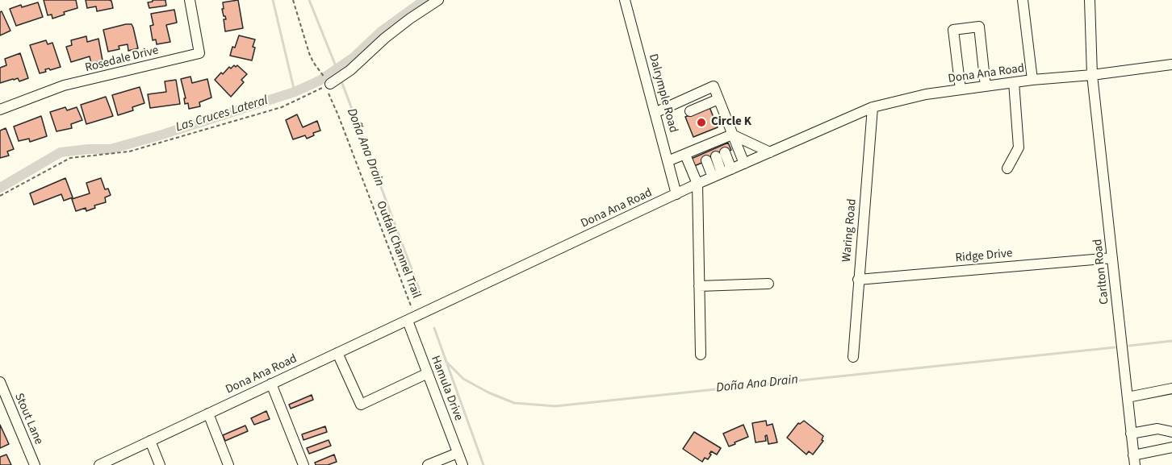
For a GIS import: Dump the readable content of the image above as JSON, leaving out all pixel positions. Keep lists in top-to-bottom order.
{
  "streets": {
    "street": [
      "Rosedale Drive",
      "Dona Ana Road",
      "Dalrymple Road",
      "Waring Road",
      "Ridge Drive",
      "Carlton Road",
      "Hamula Drive",
      "Stout Lane"
    ],
    "path": ["Outfall Channel Trail"]
  },
  "crossings": [
    ["Dona Ana Road", "Dalrymple Road"],
    ["Dona Ana Road", "Waring Road"],
    ["Dona Ana Road", "Outfall Channel Trail"],
    ["Dona Ana Road", "Carlton Road"],
    ["Dona Ana Road", "Hamula Drive"],
    ["Waring Road", "Ridge Drive"],
    ["Outfall Channel Trail", "Hamula Drive"],
    ["Ridge Drive", "Carlton Road"]
  ],
  "water": ["Las Cruces Lateral", "Doña Ana Drain"],
  "places": ["Circle K"]
}
